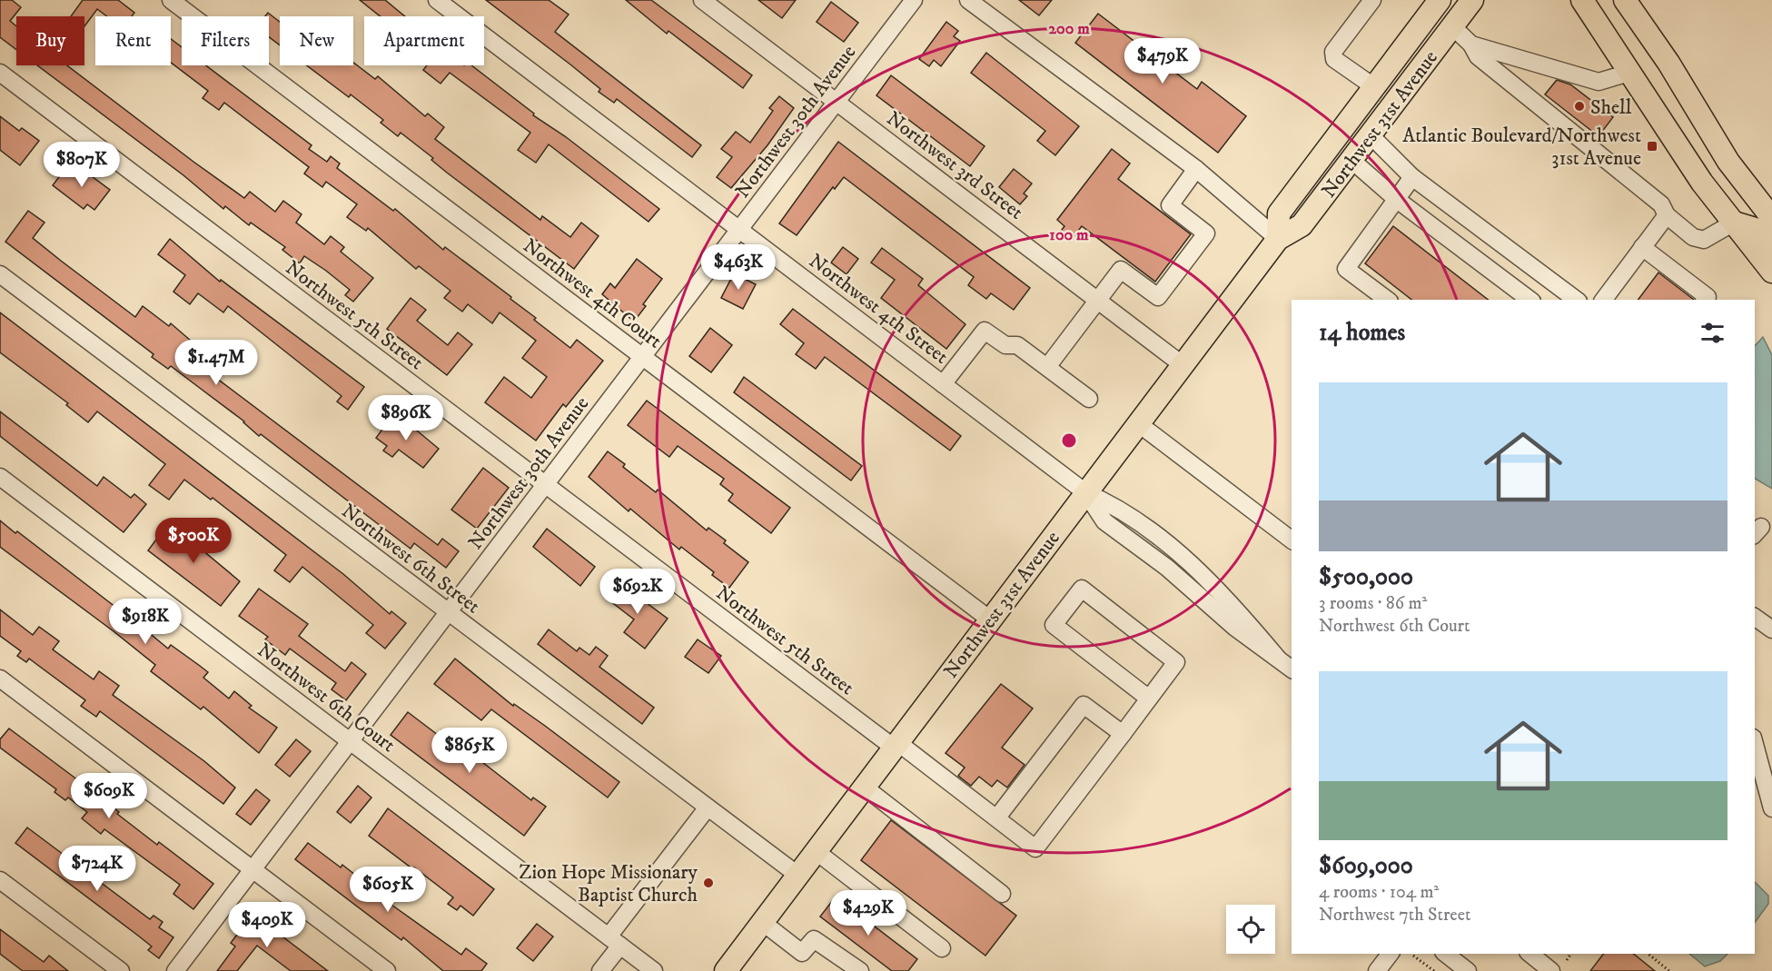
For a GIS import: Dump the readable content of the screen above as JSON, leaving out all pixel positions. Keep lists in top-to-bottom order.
{
  "streets": {
    "main road": ["Northwest 31st Avenue"],
    "street": [
      "Northwest 30th Avenue",
      "Northwest 3rd Street",
      "Northwest 4th Court",
      "Northwest 4th Street",
      "Northwest 5th Street",
      "Northwest 6th Street",
      "Northwest 6th Court"
    ]
  },
  "crossings": [
    ["Northwest 30th Avenue", "Northwest 3rd Street"],
    ["Northwest 30th Avenue", "Northwest 4th Court"],
    ["Northwest 30th Avenue", "Northwest 4th Street"],
    ["Northwest 30th Avenue", "Northwest 5th Street"],
    ["Northwest 30th Avenue", "Northwest 6th Street"],
    ["Northwest 30th Avenue", "Northwest 6th Court"],
    ["Northwest 31st Avenue", "Northwest 3rd Street"],
    ["Northwest 31st Avenue", "Northwest 4th Court"],
    ["Northwest 31st Avenue", "Northwest 4th Street"],
    ["Northwest 31st Avenue", "Northwest 5th Street"],
    ["Northwest 31st Avenue", "Northwest 6th Street"]
  ],
  "places": {
    "other": ["Shell", "Zion Hope Missionary Baptist Church"],
    "transit": ["Atlantic Boulevard/Northwest 31st Avenue"]
  },
  "page": {
    "chip": [
      "Buy",
      "Rent",
      "Filters",
      "New",
      "Apartment"
    ],
    "price": [
      "$479K",
      "$807K",
      "$463K",
      "$1.47M",
      "$896K",
      "$500K",
      "$692K",
      "$918K",
      "$865K",
      "$609K",
      "$724K",
      "$605K",
      "$429K",
      "$409K"
    ],
    "heading": "14 homes",
    "list": [
      {
        "name": "$500,000",
        "note": "3 rooms · 86 m² · Northwest 6th Court"
      },
      {
        "name": "$609,000",
        "note": "4 rooms · 104 m² · Northwest 7th Street"
      }
    ]
  },
  "rings": ["200 m", "100 m"]
}
